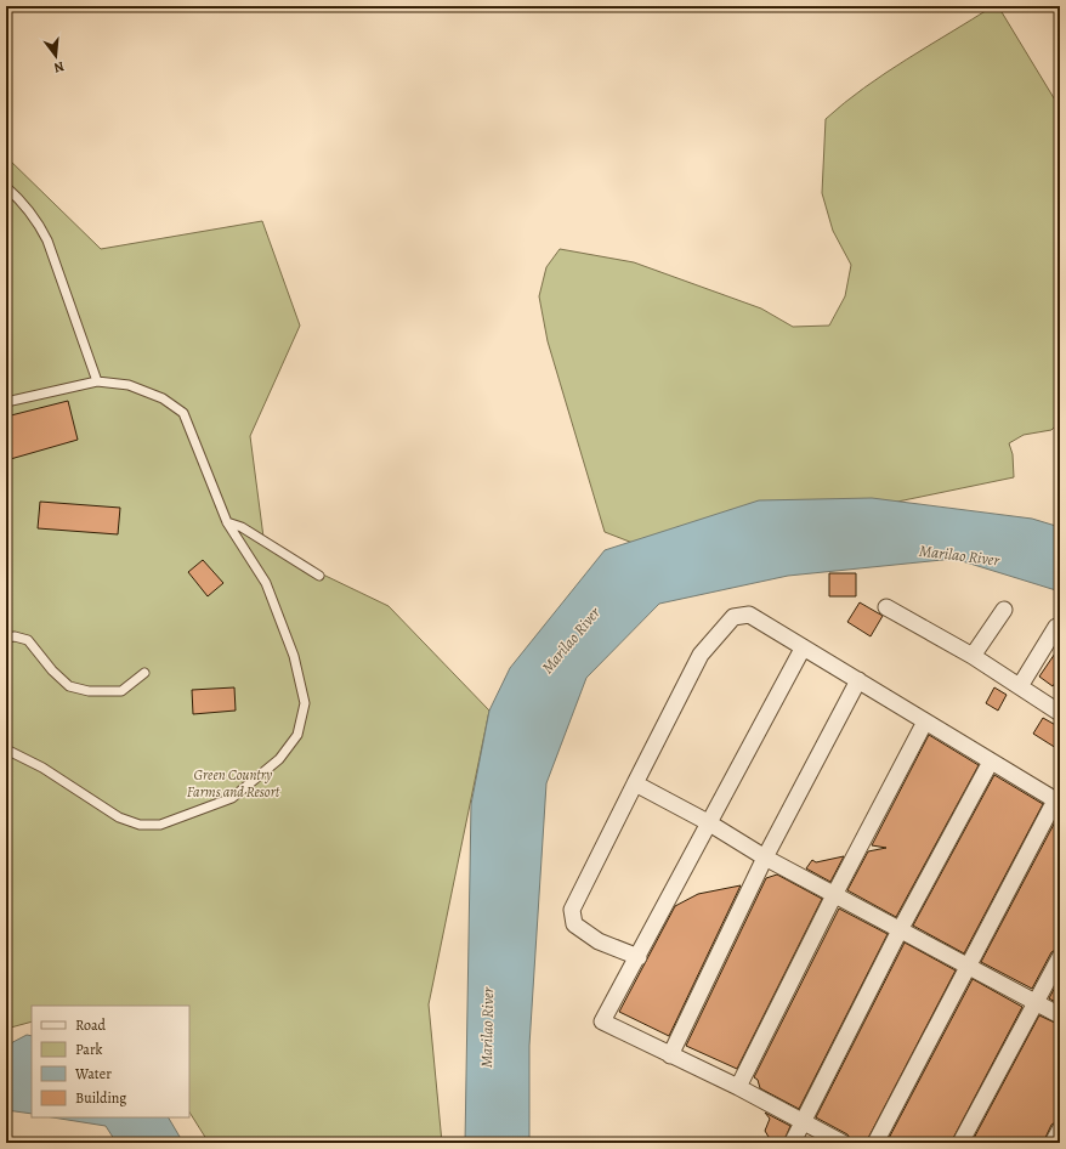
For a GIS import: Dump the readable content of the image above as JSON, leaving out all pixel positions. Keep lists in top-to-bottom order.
{
  "water": ["Marilao River"],
  "parks": ["Green Country Farms and Resort"],
  "legend": [
    "Road",
    "Park",
    "Water",
    "Building"
  ],
  "north": "bottom"
}
